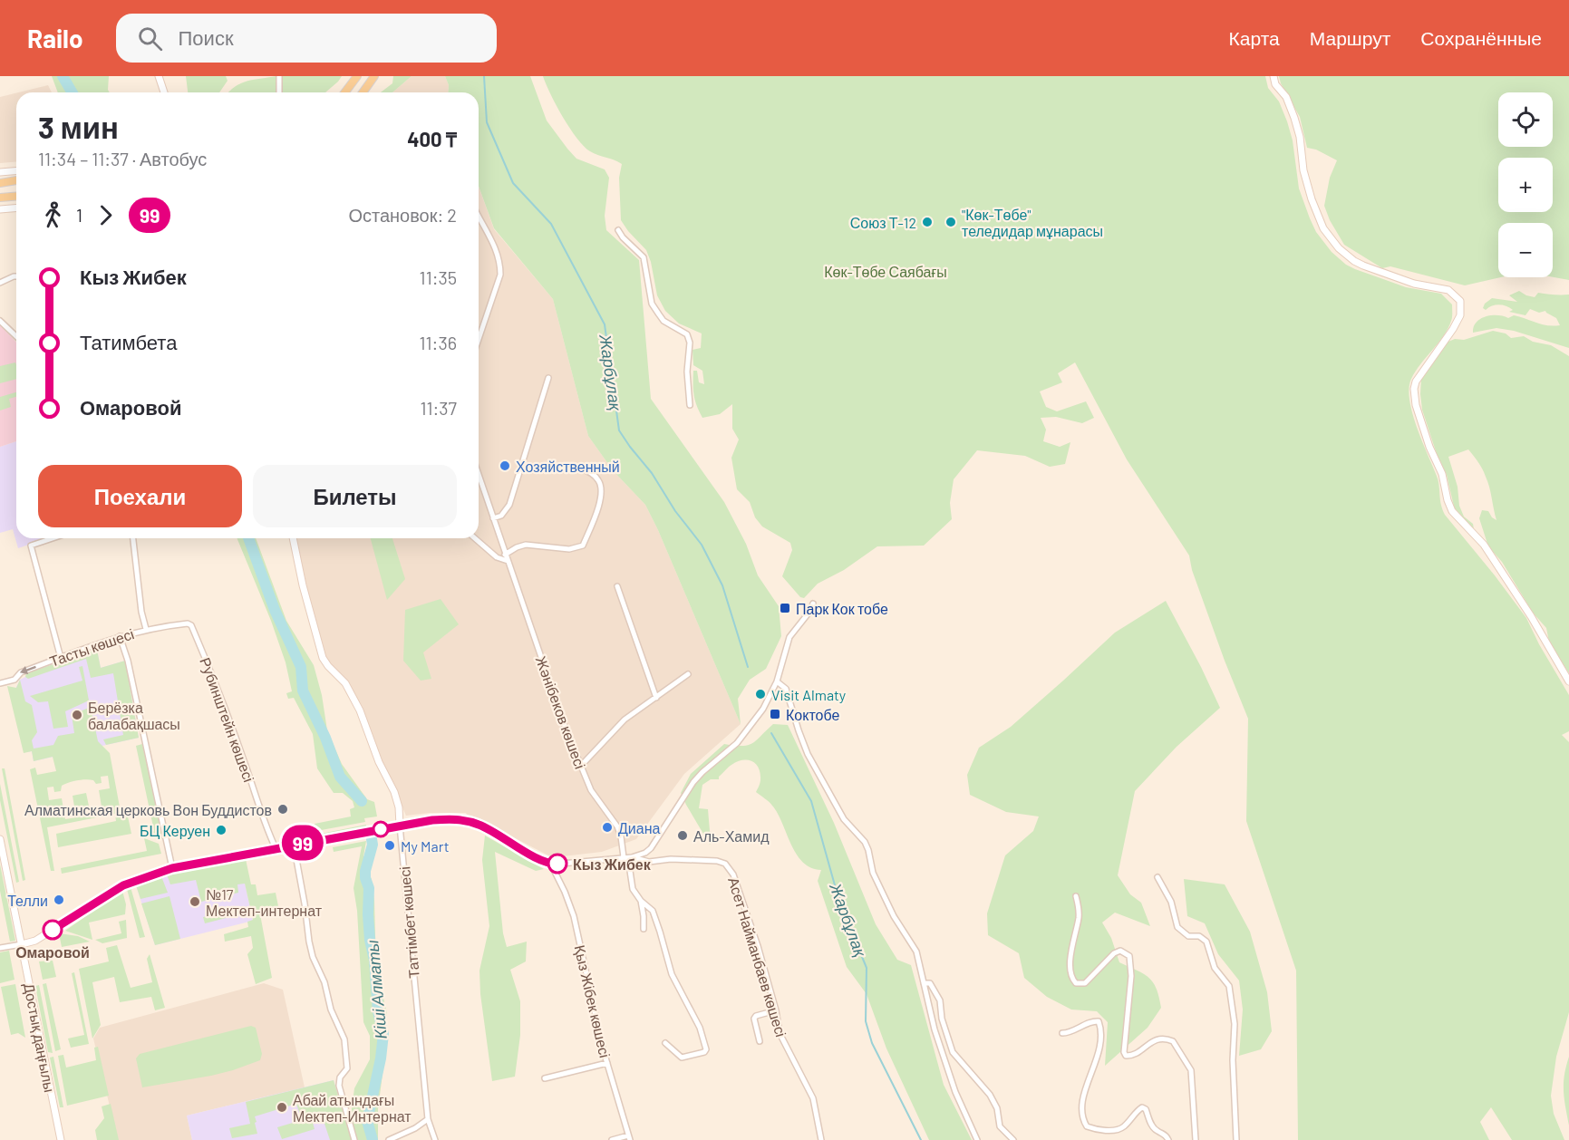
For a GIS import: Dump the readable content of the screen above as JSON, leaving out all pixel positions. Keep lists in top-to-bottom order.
{
  "streets": {
    "street": [
      "Тасты көшесі",
      "Жәнібеков көшесі",
      "Рубинштейн көшесі",
      "Таттімбет көшесі",
      "Асет Найманбаев көшесі",
      "Қыз Жібек көшесі",
      "Достық даңғылы"
    ]
  },
  "crossings": [
    ["Тасты көшесі", "Рубинштейн көшесі"],
    ["Жәнібеков көшесі", "Асет Найманбаев көшесі"],
    ["Асет Найманбаев көшесі", "Қыз Жібек көшесі"]
  ],
  "water": ["Жарбұлақ", "Кіші Алматы"],
  "parks": ["Көк-Төбе Саябағы"],
  "places": {
    "other": [
      "Союз Т-12",
      "\"Көк-Төбе\" теледидар мұнарасы",
      "Хозяйственный",
      "Visit Almaty",
      "Берёзка балабақшасы",
      "Алматинская церковь Вон Буддистов",
      "Диана",
      "БЦ Керуен",
      "Аль-Хамид",
      "My Mart",
      "Кыз Жибек",
      "Телли",
      "№17 Мектеп-интернат",
      "Омаровой",
      "Абай атындағы Мектеп-Интернат"
    ],
    "transit": ["Парк Кок тобе", "Коктобе"]
  },
  "lines": ["bus line 99"],
  "page": {
    "header": "Railo",
    "search": "Поиск",
    "nav": ["Карта", "Маршрут", "Сохранённые"],
    "on_map": "99",
    "map_buttons": ["+", "−"],
    "heading": ["3 мин", "11:34 – 11:37 · Автобус", "400 ₸"],
    "legs": ["1", "99", "Остановок: 2"],
    "list": [
      {
        "name": "Кыз Жибек",
        "value": "11:35"
      },
      {
        "name": "Татимбета",
        "value": "11:36"
      },
      {
        "name": "Омаровой",
        "value": "11:37"
      }
    ],
    "buttons": ["Поехали", "Билеты"]
  }
}
